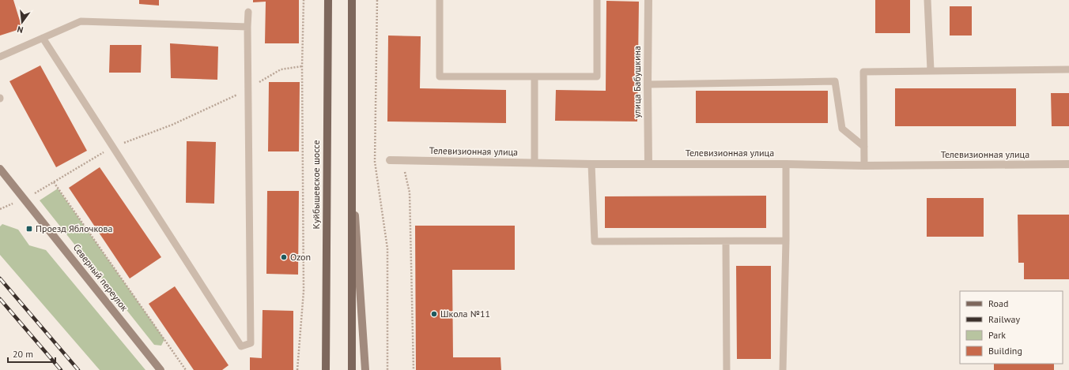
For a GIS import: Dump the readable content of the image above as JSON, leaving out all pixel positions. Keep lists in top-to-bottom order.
{
  "streets": {
    "main road": ["Куйбышевское шоссе", "Северный переулок"],
    "street": ["улица Бабушкина", "Телевизионная улица"]
  },
  "crossings": [
    ["улица Бабушкина", "Телевизионная улица"]
  ],
  "places": {
    "transit": ["Проезд Яблочкова"],
    "other": ["Ozon", "Школа №11"]
  },
  "legend": [
    "Road",
    "Railway",
    "Park",
    "Building"
  ],
  "scale_bar": "20 m",
  "north": "bottom"
}
